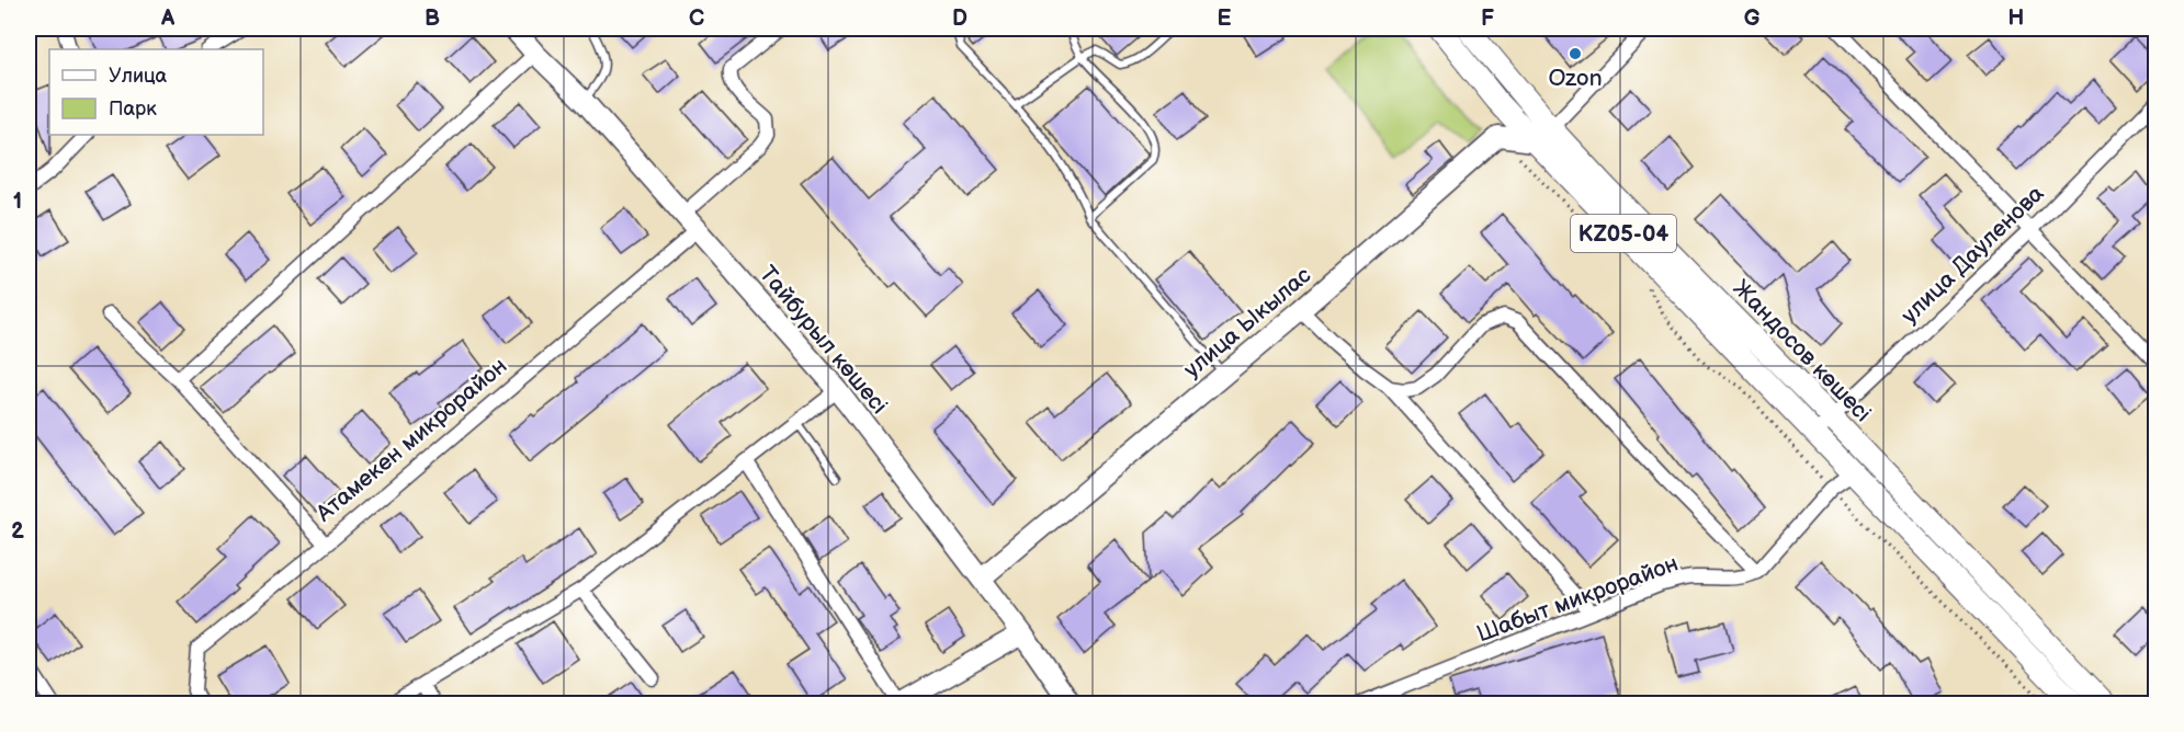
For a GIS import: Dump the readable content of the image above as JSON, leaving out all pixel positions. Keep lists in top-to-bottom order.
{
  "streets": {
    "main road": ["KZ05-04", "Жандосов көшесі"],
    "street": [
      "улица Дауленова",
      "улица Ыкылас",
      "Тайбурыл көшесі",
      "Атамекен микрорайон",
      "Шабыт микрорайон"
    ]
  },
  "crossings": [
    ["улица Дауленова", "Жандосов көшесі"],
    ["улица Ыкылас", "Тайбурыл көшесі"],
    ["Тайбурыл көшесі", "Атамекен микрорайон"]
  ],
  "places": ["Ozon"],
  "legend": ["Улица", "Парк"],
  "grid": {
    "columns": [
      "A",
      "B",
      "C",
      "D",
      "E",
      "F",
      "G",
      "H"
    ],
    "rows": ["1", "2"]
  }
}
